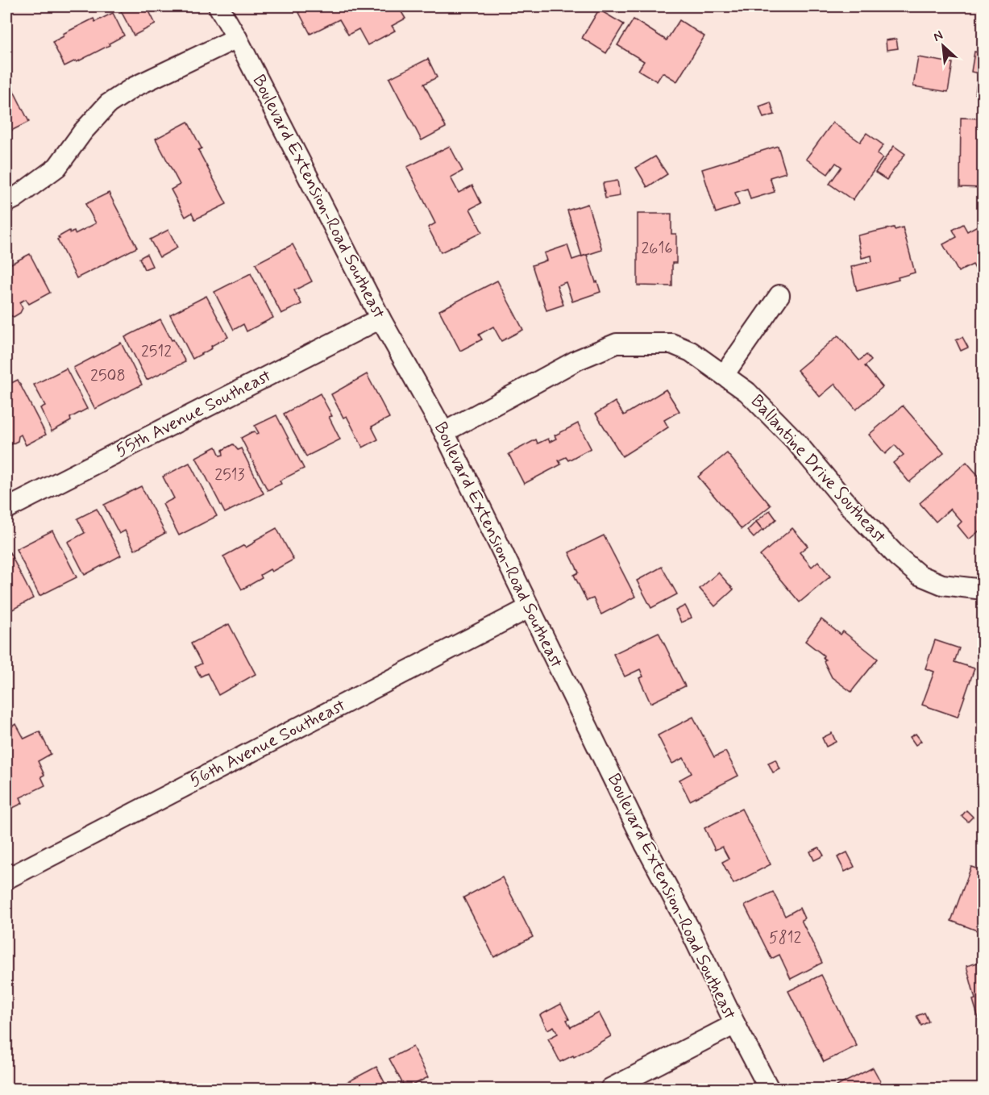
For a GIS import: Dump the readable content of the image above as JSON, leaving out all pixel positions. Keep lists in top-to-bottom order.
{
  "streets": {
    "street": [
      "Boulevard Extension-Road Southeast",
      "55th Avenue Southeast",
      "Ballantine Drive Southeast",
      "56th Avenue Southeast"
    ]
  },
  "crossings": [
    ["Boulevard Extension-Road Southeast", "55th Avenue Southeast"],
    ["Boulevard Extension-Road Southeast", "Ballantine Drive Southeast"],
    ["Boulevard Extension-Road Southeast", "56th Avenue Southeast"]
  ],
  "house_numbers": [
    "2616",
    "2512",
    "2508",
    "2513",
    "5812"
  ],
  "north": "top left"
}
